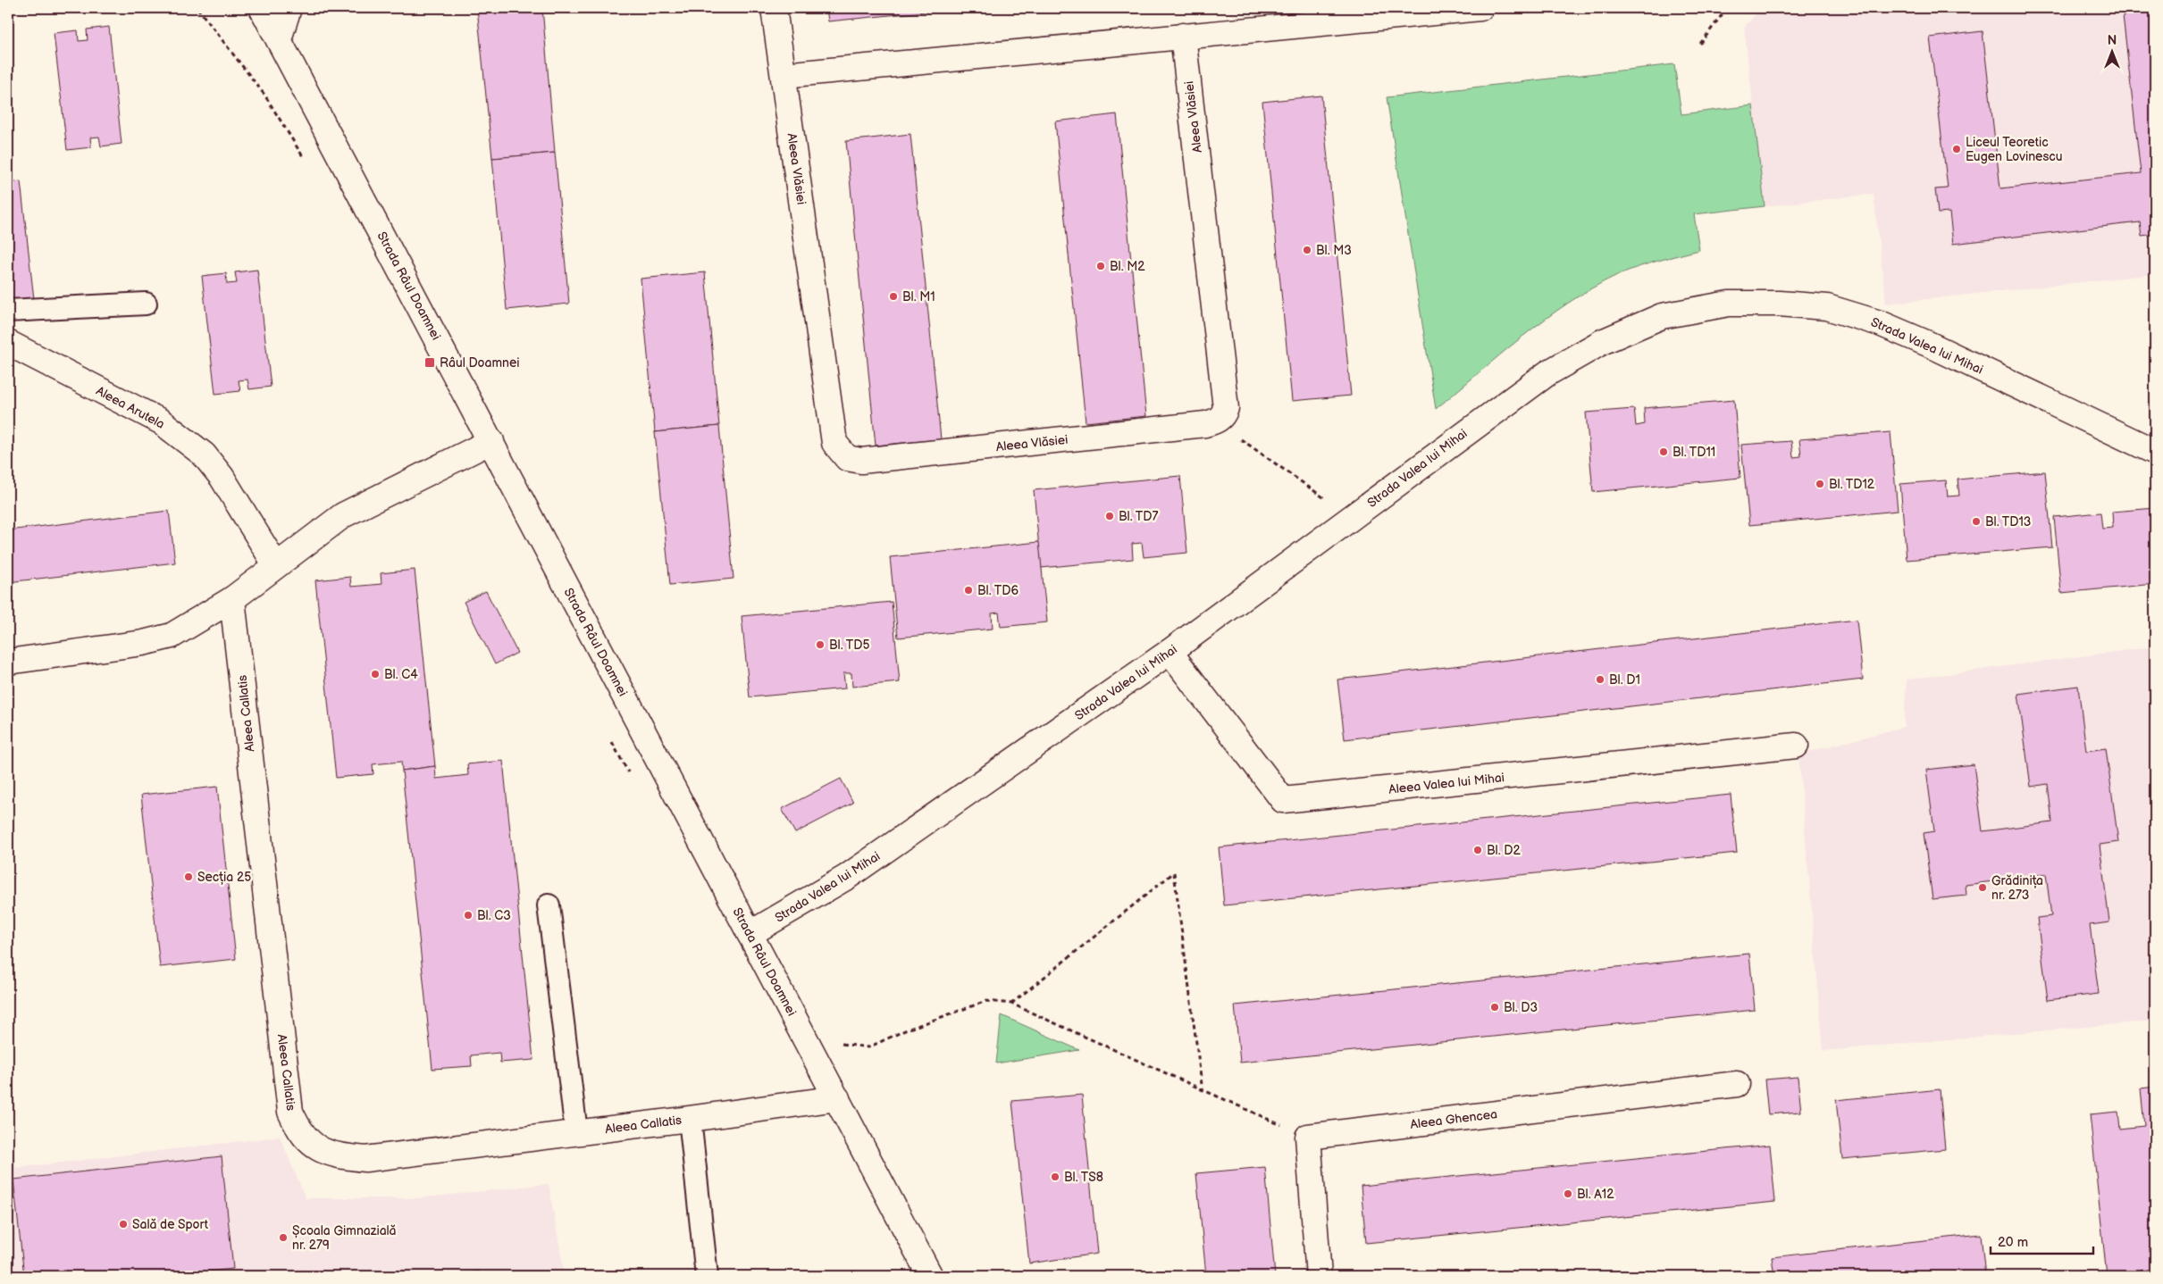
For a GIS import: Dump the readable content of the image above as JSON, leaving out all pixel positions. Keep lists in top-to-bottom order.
{
  "streets": {
    "street": [
      "Aleea Vlăsiei",
      "Strada Râul Doamnei",
      "Strada Valea lui Mihai",
      "Aleea Arutela",
      "Aleea Callatis",
      "Aleea Valea lui Mihai",
      "Aleea Ghencea"
    ]
  },
  "crossings": [
    ["Strada Râul Doamnei", "Strada Valea lui Mihai"],
    ["Strada Râul Doamnei", "Aleea Callatis"],
    ["Strada Valea lui Mihai", "Aleea Valea lui Mihai"]
  ],
  "places": {
    "other": [
      "Liceul Teoretic Eugen Lovinescu",
      "Bl. M3",
      "Bl. M2",
      "Bl. M1",
      "Bl. TD11",
      "Bl. TD12",
      "Bl. TD7",
      "Bl. TD13",
      "Bl. TD6",
      "Bl. TD5",
      "Bl. C4",
      "Bl. D1",
      "Bl. D2",
      "Secția 25",
      "Grădinița nr. 273",
      "Bl. C3",
      "Bl. D3",
      "Bl. TS8",
      "Bl. A12",
      "Sală de Sport",
      "Școala Gimnazială nr. 279"
    ],
    "transit": ["Râul Doamnei"]
  },
  "scale_bar": "20 m",
  "north": "top"
}
